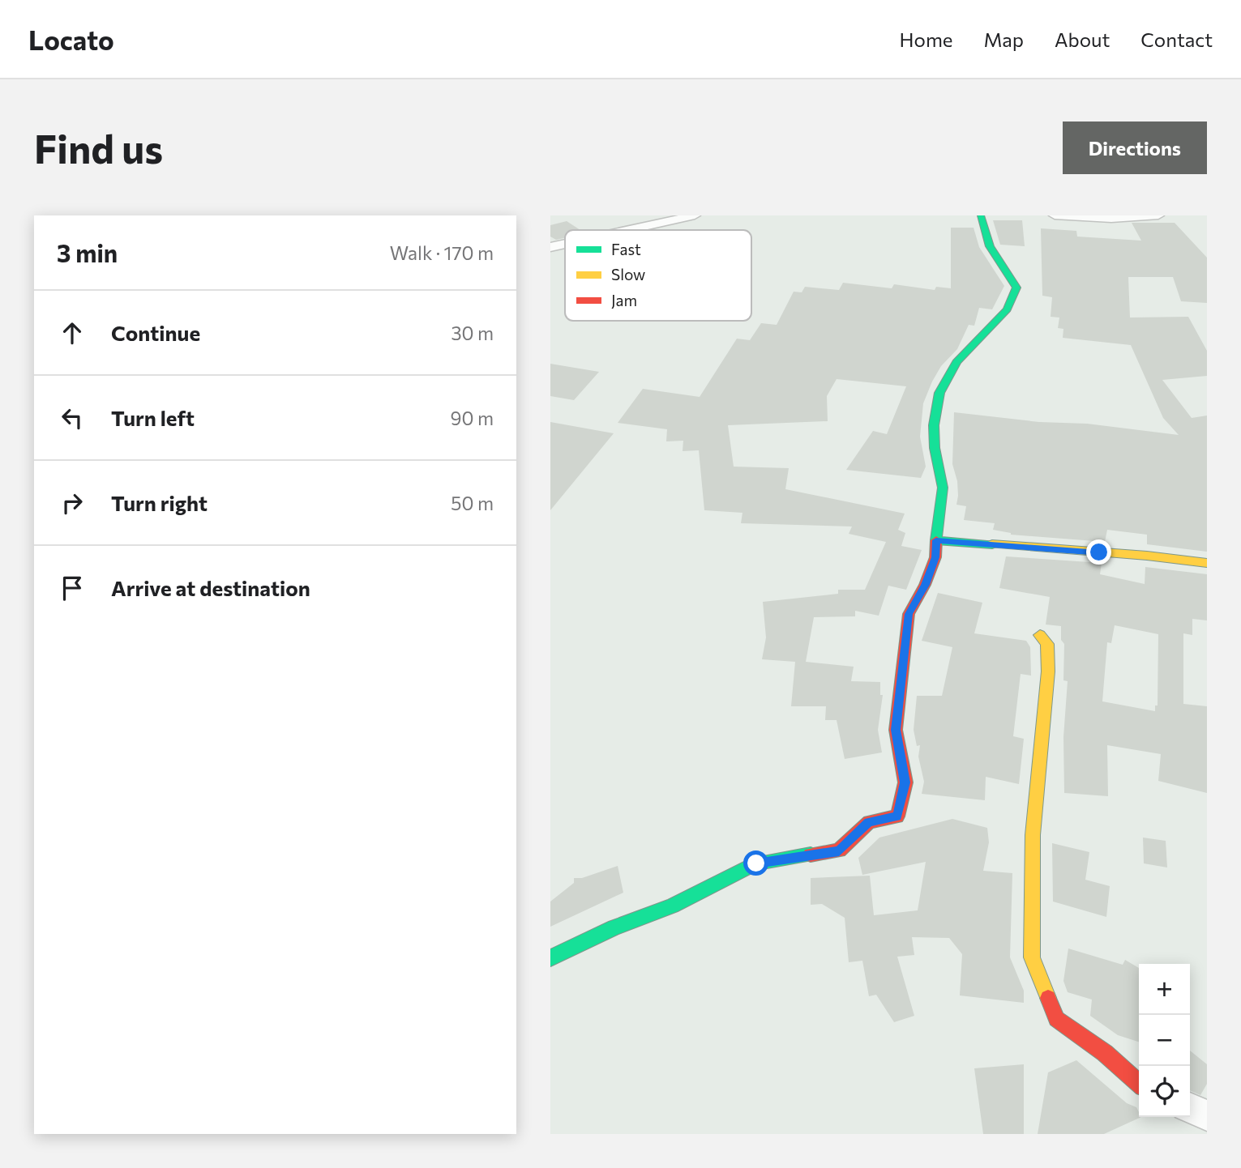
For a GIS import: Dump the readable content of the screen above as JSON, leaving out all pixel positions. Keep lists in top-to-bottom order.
{
  "legend": ["Fast", "Slow", "Jam"],
  "page": {
    "header": "Locato",
    "nav": [
      "Home",
      "Map",
      "About",
      "Contact"
    ],
    "buttons": "Directions",
    "title": "Find us",
    "heading": ["3 min", "Walk · 170 m"],
    "list": [
      ["Continue", "30 m"],
      ["Turn left", "90 m"],
      ["Turn right", "50 m"],
      "Arrive at destination"
    ],
    "map_buttons": ["+", "−"]
  }
}
